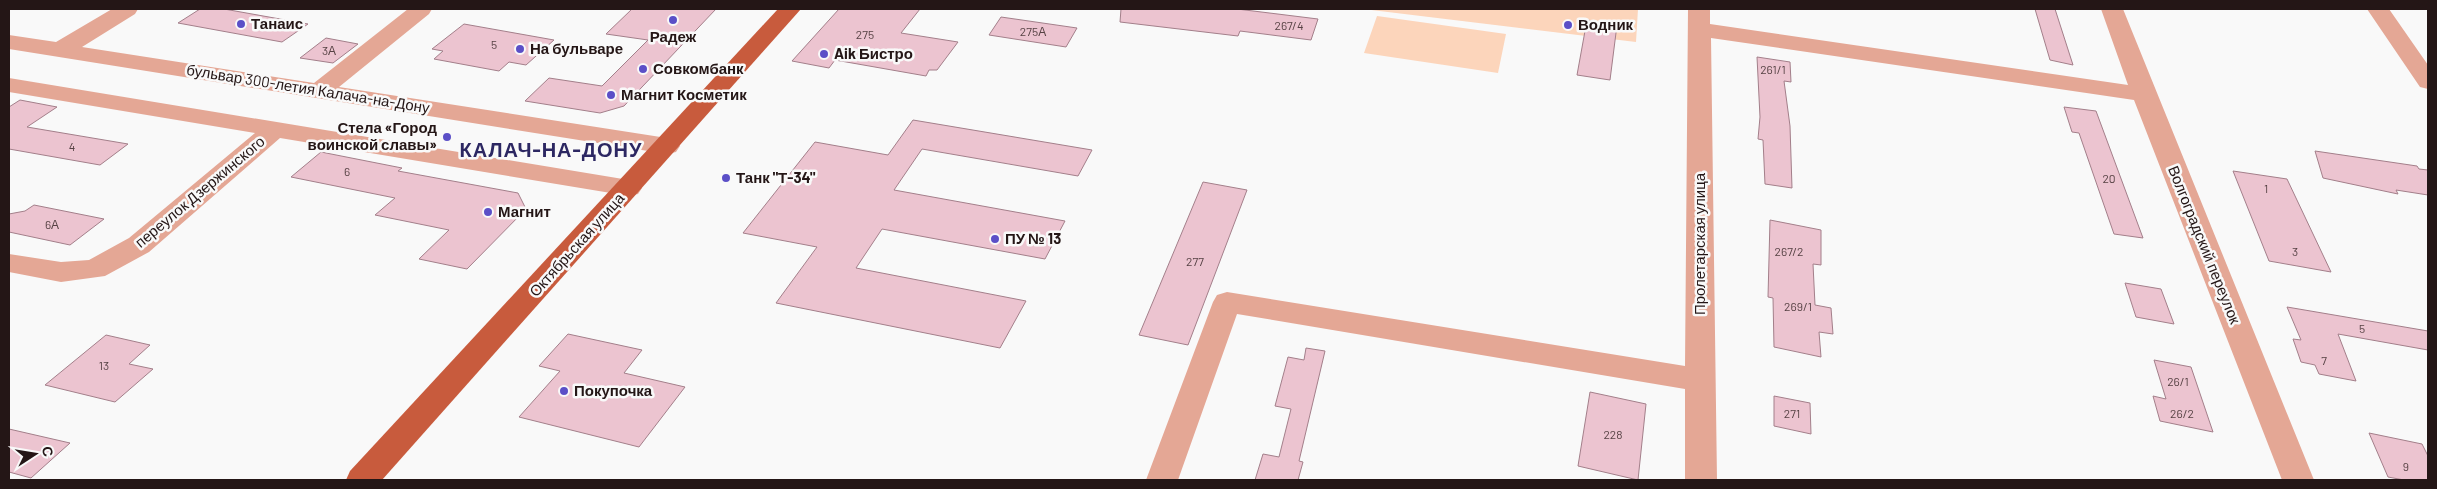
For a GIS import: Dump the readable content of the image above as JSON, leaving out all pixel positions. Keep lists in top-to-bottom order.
{
  "streets": {
    "main road": ["Октябрьская улица"],
    "street": [
      "бульвар 300-летия Калача-на-Дону",
      "переулок Дзержинского",
      "Пролетарская улица",
      "Волгоградский переулок"
    ]
  },
  "crossings": [
    ["бульвар 300-летия Калача-на-Дону", "Октябрьская улица"]
  ],
  "districts": ["КАЛАЧ-НА-ДОНУ"],
  "places": [
    "Радеж",
    "Танаис",
    "Водник",
    "На бульваре",
    "Aik Бистро",
    "Совкомбанк",
    "Магнит Косметик",
    "Стела «Город воинской славы»",
    "Танк \"Т-34\"",
    "Магнит",
    "ПУ № 13",
    "Покупочка"
  ],
  "house_numbers": [
    "267/4",
    "275А",
    "275",
    "5",
    "3А",
    "261/1",
    "4",
    "6",
    "20",
    "1",
    "6А",
    "267/2",
    "3",
    "277",
    "269/1",
    "5",
    "7",
    "13",
    "26/1",
    "271",
    "26/2",
    "228",
    "9"
  ],
  "north": "right"
}
